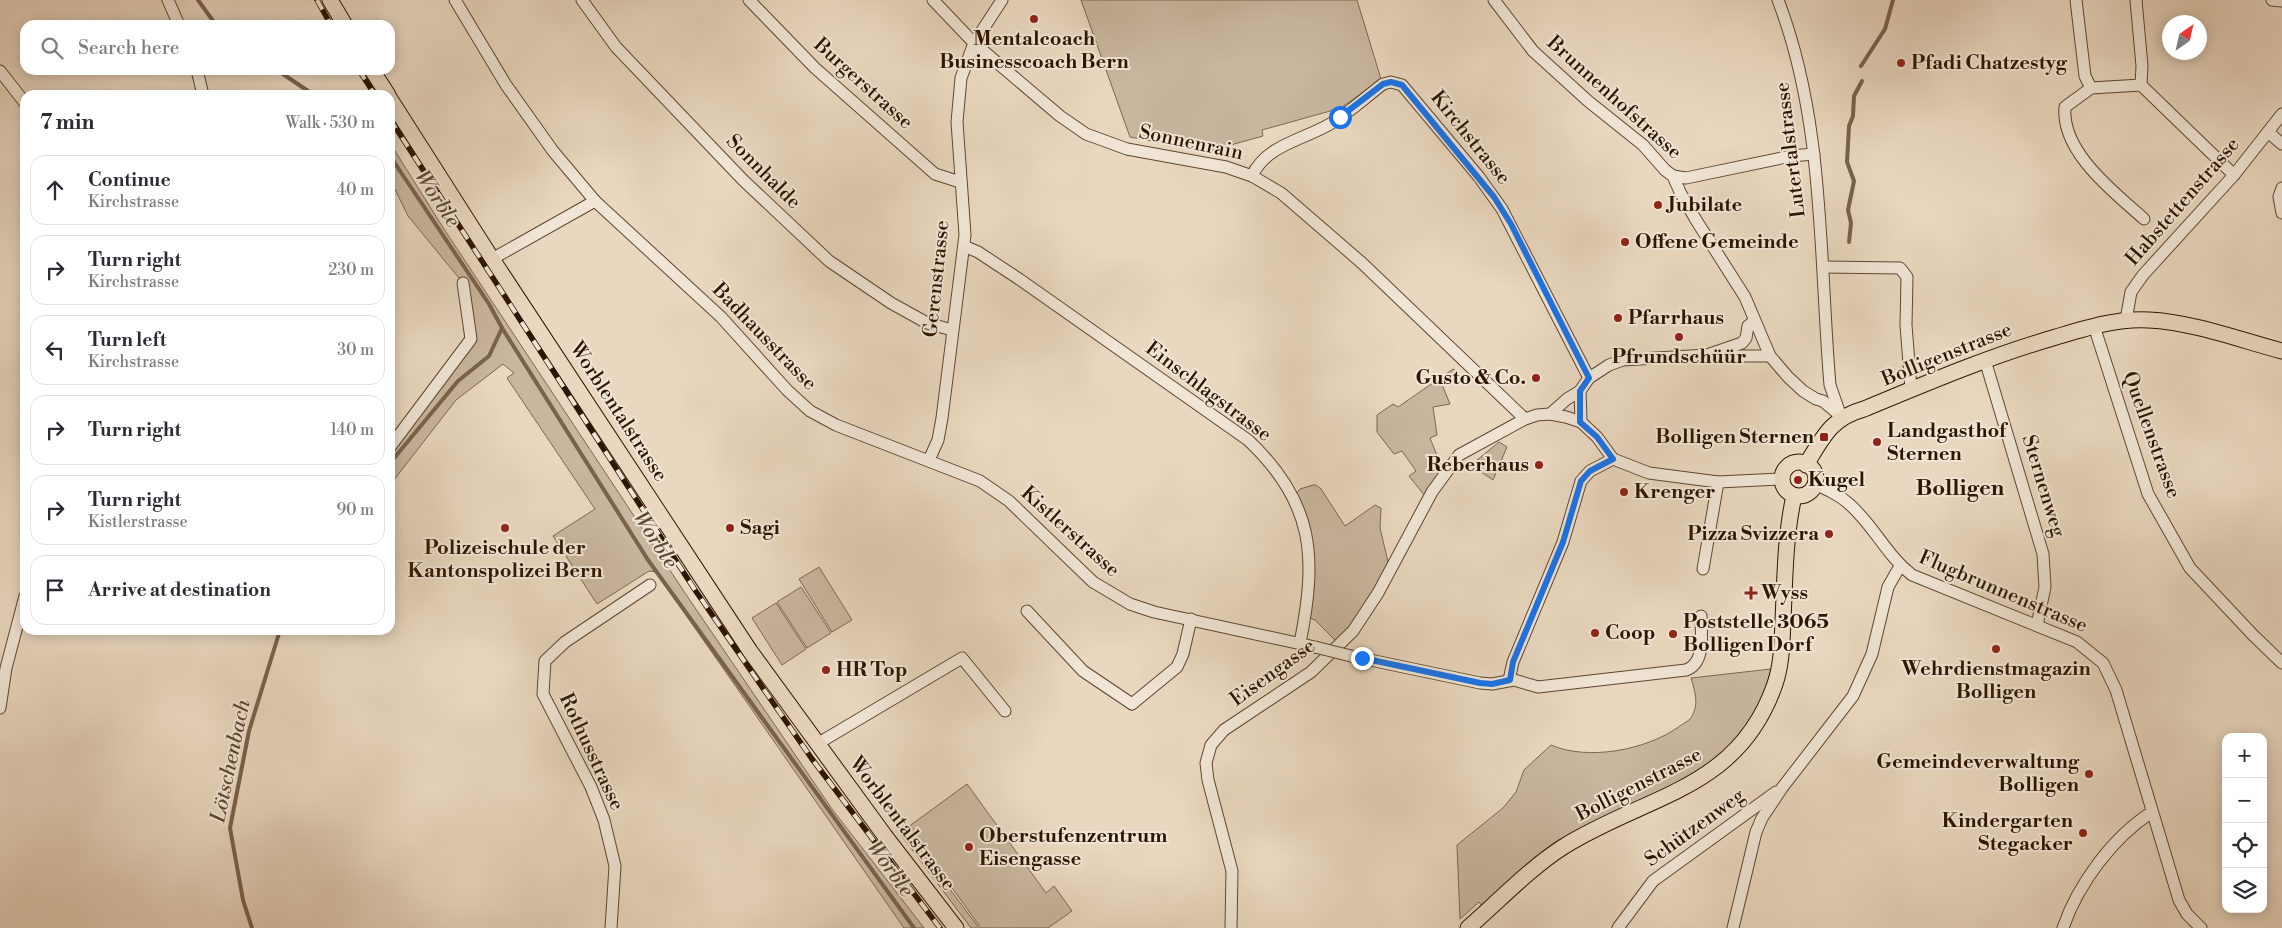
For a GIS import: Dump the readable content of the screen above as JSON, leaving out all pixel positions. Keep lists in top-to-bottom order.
{
  "streets": {
    "main road": ["Bolligenstrasse", "Worblentalstrasse"],
    "street": [
      "Burgerstrasse",
      "Brunnenhofstrasse",
      "Kirchstrasse",
      "Sonnenrain",
      "Lutertalstrasse",
      "Sonnhalde",
      "Habstettenstrasse",
      "Gerenstrasse",
      "Badhausstrasse",
      "Einschlagstrasse",
      "Quellenstrasse",
      "Sternenweg",
      "Kistlerstrasse",
      "Flugbrunnenstrasse",
      "Eisengasse",
      "Rothusstrasse",
      "Schützenweg"
    ]
  },
  "crossings": [
    ["Burgerstrasse", "Gerenstrasse"],
    ["Brunnenhofstrasse", "Lutertalstrasse"],
    ["Brunnenhofstrasse", "Bolligenstrasse"],
    ["Kirchstrasse", "Sonnenrain"],
    ["Sonnenrain", "Gerenstrasse"],
    ["Sonnenrain", "Eisengasse"],
    ["Lutertalstrasse", "Bolligenstrasse"],
    ["Sonnhalde", "Gerenstrasse"],
    ["Habstettenstrasse", "Bolligenstrasse"],
    ["Gerenstrasse", "Badhausstrasse"],
    ["Gerenstrasse", "Einschlagstrasse"],
    ["Gerenstrasse", "Kistlerstrasse"],
    ["Badhausstrasse", "Kistlerstrasse"],
    ["Bolligenstrasse", "Quellenstrasse"],
    ["Bolligenstrasse", "Sternenweg"],
    ["Bolligenstrasse", "Flugbrunnenstrasse"],
    ["Einschlagstrasse", "Kistlerstrasse"],
    ["Sternenweg", "Flugbrunnenstrasse"]
  ],
  "districts": ["Bolligen"],
  "water": ["Worble", "Lötschenbach"],
  "places": {
    "other": [
      "Mentalcoach Businesscoach Bern",
      "Pfadi Chatzestyg",
      "Jubilate",
      "Offene Gemeinde",
      "Pfarrhaus",
      "Pfrundschüür",
      "Gusto & Co.",
      "Landgasthof Sternen",
      "Reberhaus",
      "Kugel",
      "Krenger",
      "Polizeischule der Kantonspolizei Bern",
      "Sagi",
      "Pizza Svizzera",
      "Coop",
      "Poststelle 3065 Bolligen Dorf",
      "Wehrdienstmagazin Bolligen",
      "HR Top",
      "Gemeindeverwaltung Bolligen",
      "Kindergarten Stegacker",
      "Oberstufenzentrum Eisengasse"
    ],
    "transit": ["Bolligen Sternen"],
    "health": ["Wyss"]
  },
  "north": "top right",
  "page": {
    "search": "Search here",
    "heading": ["7 min", "Walk · 530 m"],
    "list": [
      ["Continue", "Kirchstrasse", "40 m"],
      ["Turn right", "Kirchstrasse", "230 m"],
      ["Turn left", "Kirchstrasse", "30 m"],
      ["Turn right", "140 m"],
      ["Turn right", "Kistlerstrasse", "90 m"],
      "Arrive at destination"
    ],
    "map_buttons": ["+", "−"]
  }
}
